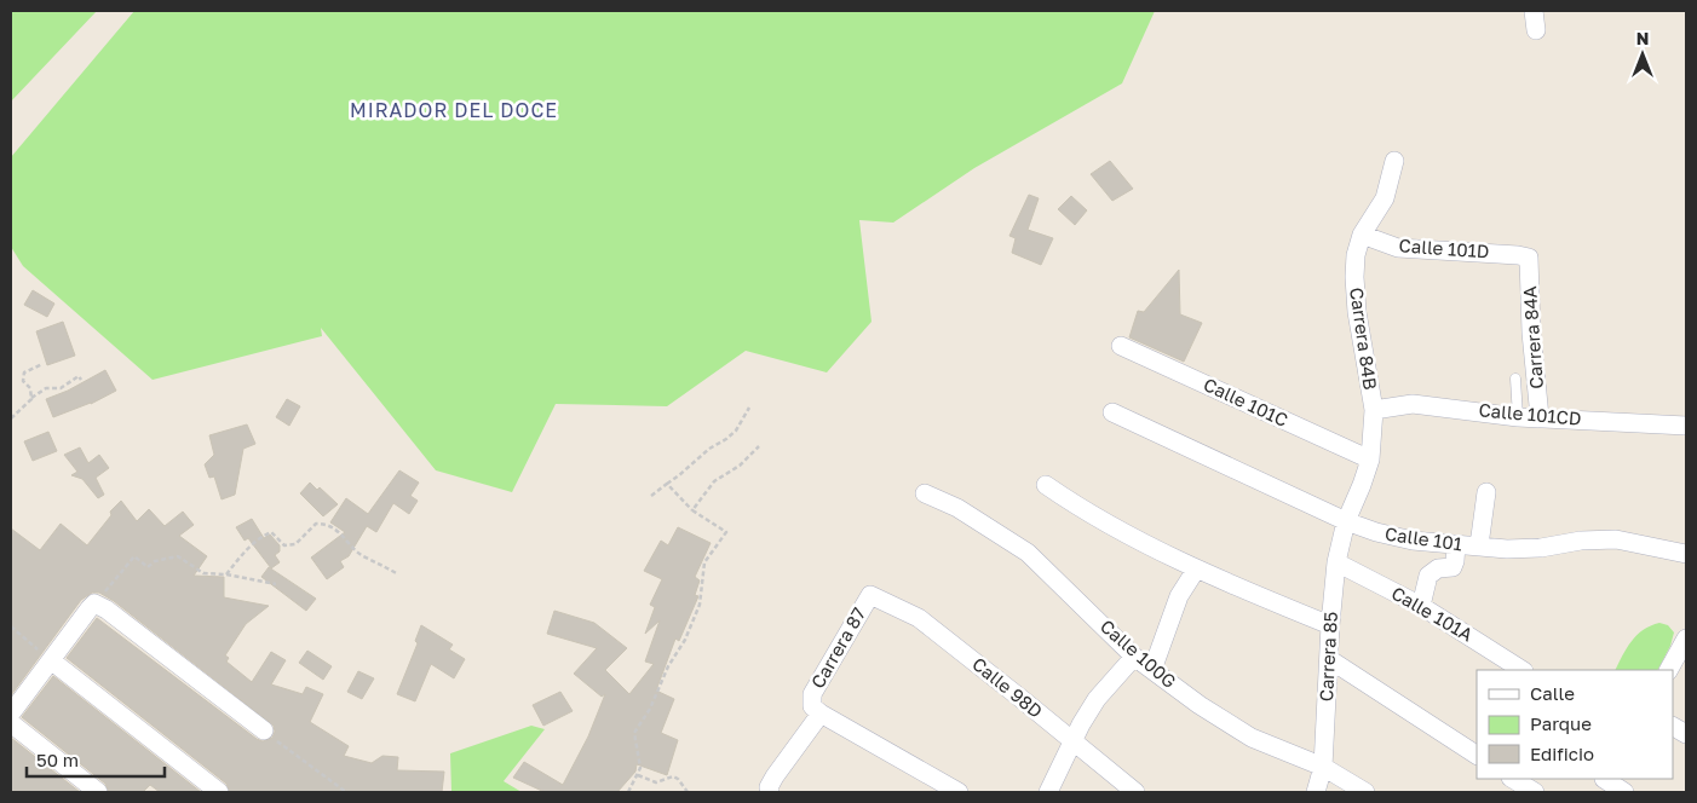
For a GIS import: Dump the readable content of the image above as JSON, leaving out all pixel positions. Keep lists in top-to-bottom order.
{
  "streets": {
    "street": [
      "Calle 101D",
      "Carrera 84A",
      "Carrera 84B",
      "Calle 101C",
      "Calle 101CD",
      "Calle 101",
      "Calle 101A",
      "Carrera 87",
      "Calle 100G",
      "Carrera 85",
      "Calle 98D"
    ]
  },
  "crossings": [
    ["Calle 101D", "Carrera 84A"],
    ["Calle 101D", "Carrera 84B"],
    ["Carrera 84A", "Calle 101CD"],
    ["Carrera 84B", "Calle 101C"],
    ["Carrera 84B", "Calle 101CD"],
    ["Carrera 84B", "Calle 101"],
    ["Carrera 84B", "Carrera 85"],
    ["Calle 101", "Carrera 85"],
    ["Calle 101A", "Carrera 85"],
    ["Carrera 87", "Calle 98D"],
    ["Calle 100G", "Carrera 85"]
  ],
  "districts": ["MIRADOR DEL DOCE"],
  "legend": ["Calle", "Parque", "Edificio"],
  "scale_bar": "50 m",
  "north": "top"
}
